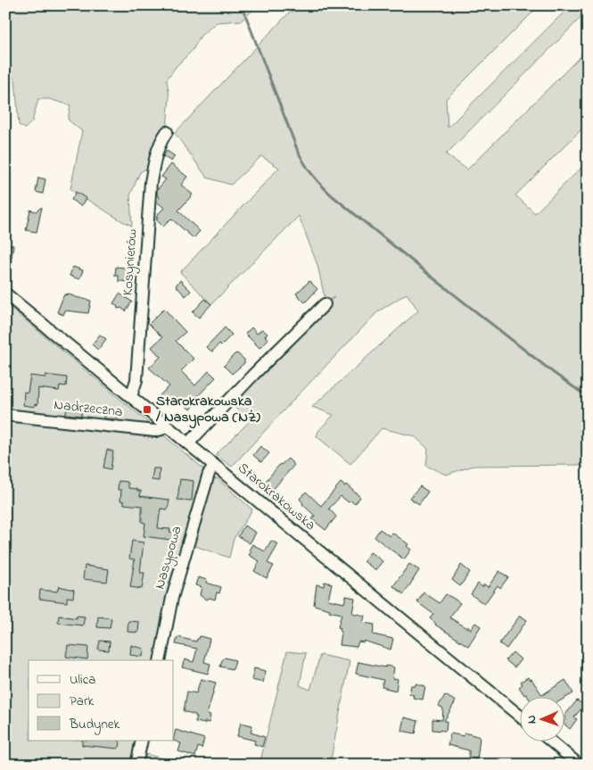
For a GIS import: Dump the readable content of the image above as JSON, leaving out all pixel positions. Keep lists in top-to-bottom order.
{
  "streets": {
    "street": [
      "Kosynierów",
      "Nadrzeczna",
      "Starokrakowska",
      "Nasypowa"
    ]
  },
  "crossings": [
    ["Kosynierów", "Starokrakowska"],
    ["Nadrzeczna", "Starokrakowska"],
    ["Starokrakowska", "Nasypowa"]
  ],
  "places": {
    "transit": ["Starokrakowska / Nasypowa (NŻ)"]
  },
  "legend": ["Ulica", "Park", "Budynek"],
  "north": "left"
}
